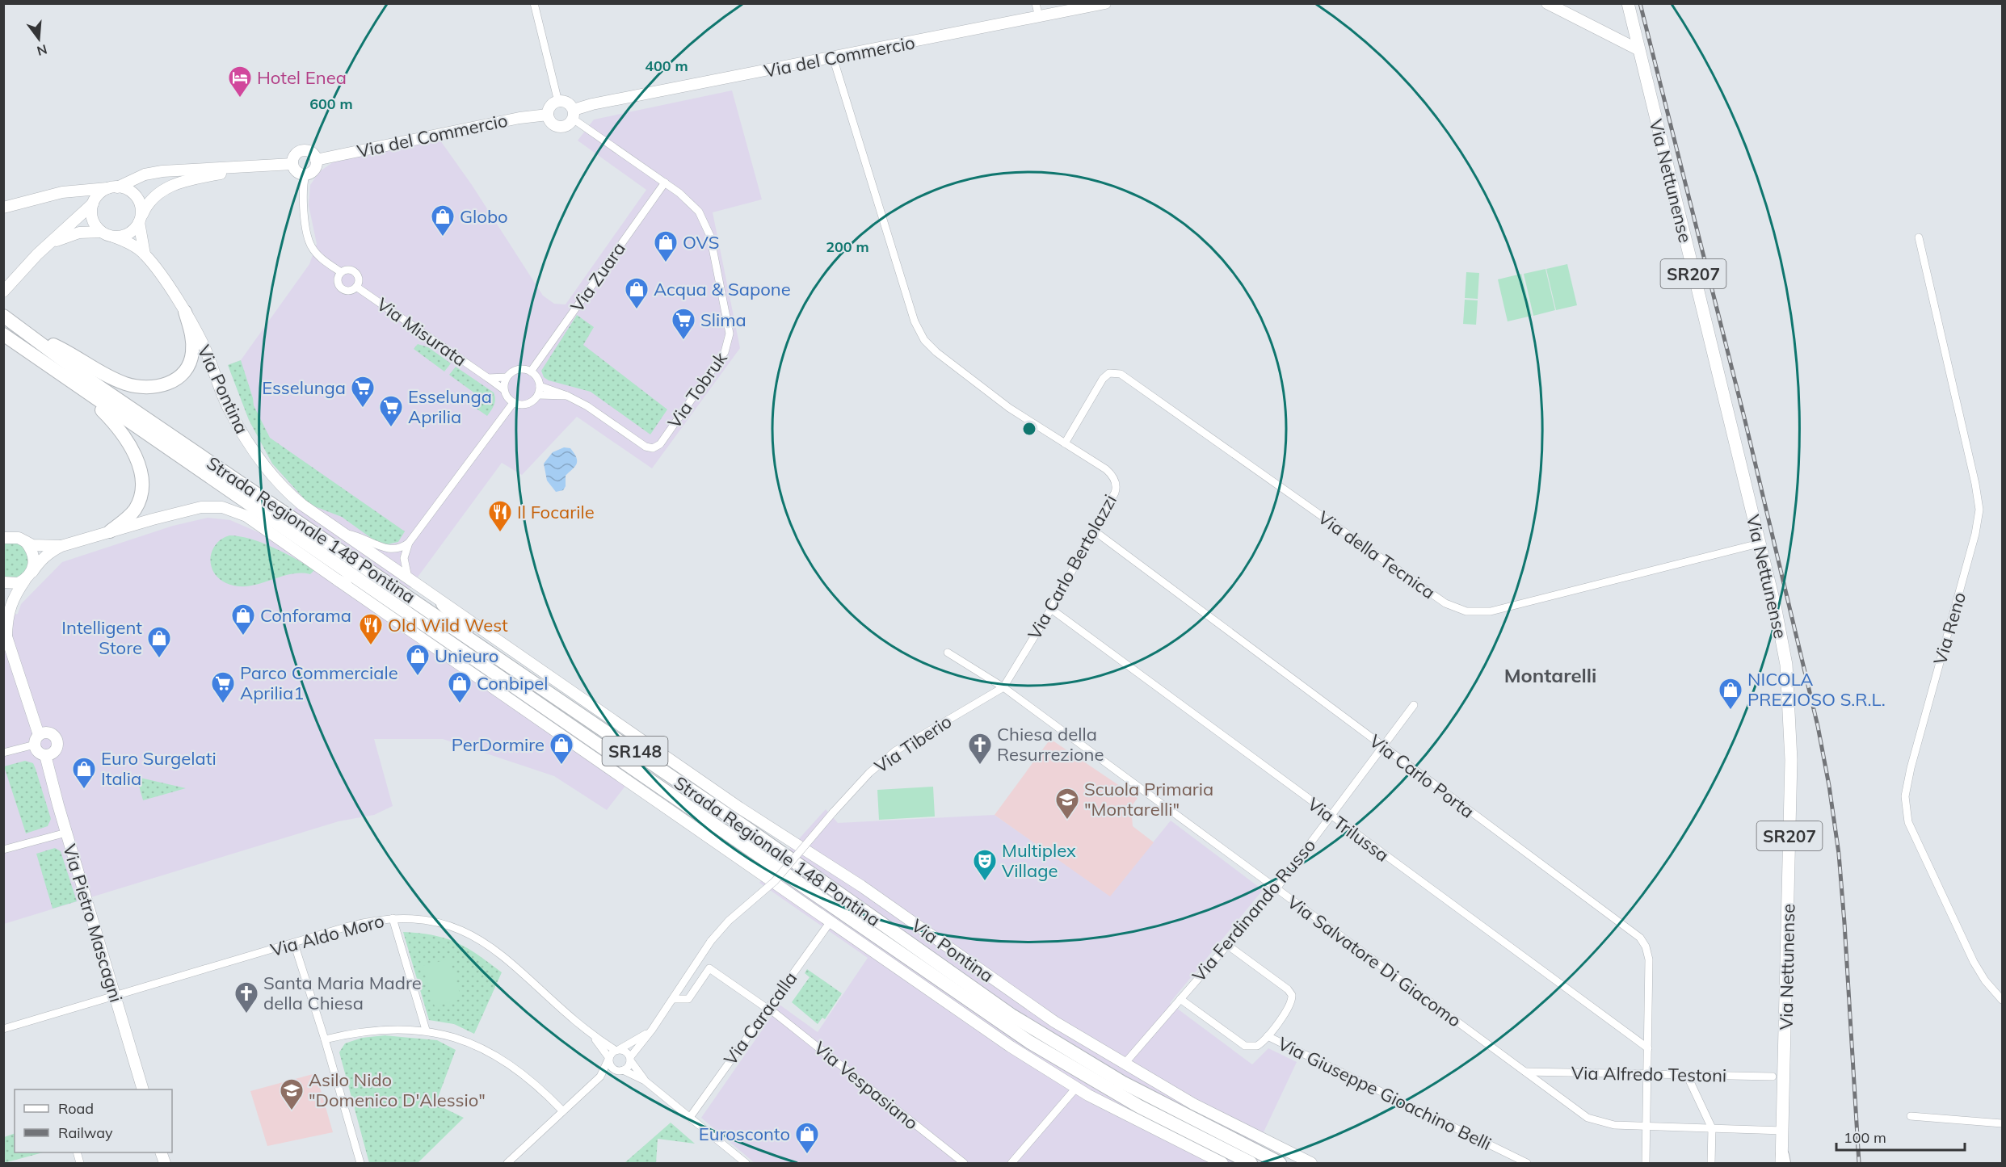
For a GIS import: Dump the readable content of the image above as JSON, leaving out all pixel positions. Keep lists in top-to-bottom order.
{
  "streets": {
    "highway": ["Strada Regionale 148 Pontina", "SR148"],
    "main road": ["Via Nettunense", "SR207"],
    "street": [
      "Via del Commercio",
      "Via Zuara",
      "Via Misurata",
      "Via Pontina",
      "Via Tobruk",
      "Via della Tecnica",
      "Via Carlo Bertolazzi",
      "Via Reno",
      "Via Tiberio",
      "Via Carlo Porta",
      "Via Trilussa",
      "Via Ferdinando Russo",
      "Via Pietro Mascagni",
      "Via Aldo Moro",
      "Via Salvatore Di Giacomo",
      "Via Caracalla",
      "Via Alfredo Testoni",
      "Via Vespasiano",
      "Via Giuseppe Gioachino Belli"
    ]
  },
  "crossings": [
    ["Via del Commercio", "Via Misurata"],
    ["Via del Commercio", "Via Tobruk"],
    ["Via del Commercio", "Via Carlo Bertolazzi"],
    ["Via Nettunense", "Via della Tecnica"],
    ["Via Nettunense", "Via Salvatore Di Giacomo"],
    ["Via Zuara", "Via Misurata"],
    ["Via Zuara", "Via Tobruk"],
    ["Via Misurata", "Via Tobruk"],
    ["Via Pontina", "Via Ferdinando Russo"],
    ["Via della Tecnica", "Via Carlo Bertolazzi"],
    ["Via Carlo Bertolazzi", "Via Tiberio"],
    ["Via Carlo Bertolazzi", "Via Carlo Porta"],
    ["Via Carlo Bertolazzi", "Via Trilussa"],
    ["Via Carlo Bertolazzi", "Via Salvatore Di Giacomo"],
    ["Via Tiberio", "Via Salvatore Di Giacomo"],
    ["Via Tiberio", "Via Vespasiano"],
    ["Via Carlo Porta", "Via Trilussa"],
    ["Via Carlo Porta", "Via Ferdinando Russo"],
    ["Via Carlo Porta", "Via Salvatore Di Giacomo"],
    ["Via Carlo Porta", "Via Alfredo Testoni"],
    ["Via Trilussa", "Via Ferdinando Russo"],
    ["Via Ferdinando Russo", "Via Salvatore Di Giacomo"],
    ["Via Pietro Mascagni", "Via Aldo Moro"],
    ["Via Aldo Moro", "Via Caracalla"],
    ["Via Salvatore Di Giacomo", "Via Alfredo Testoni"],
    ["Via Caracalla", "Via Vespasiano"]
  ],
  "districts": ["Montarelli"],
  "places": {
    "hotel": ["Hotel Enea"],
    "shop": [
      "Globo",
      "OVS",
      "Acqua & Sapone",
      "Conforama",
      "Intelligent Store",
      "Unieuro",
      "Conbipel",
      "NICOLA PREZIOSO S.R.L.",
      "PerDormire",
      "Euro Surgelati Italia",
      "Eurosconto"
    ],
    "supermarket": [
      "Slima",
      "Esselunga",
      "Esselunga Aprilia",
      "Parco Commerciale Aprilia1"
    ],
    "restaurant": ["Il Focarile", "Old Wild West"],
    "church": ["Chiesa della Resurrezione", "Santa Maria Madre della Chiesa"],
    "school or university": ["Scuola Primaria \"Montarelli\"", "Asilo Nido \"Domenico D'Alessio\""],
    "theatre": ["Multiplex Village"]
  },
  "legend": ["Road", "Railway"],
  "scale_bar": "100 m",
  "north": "bottom",
  "rings": ["400 m", "600 m", "200 m"]
}
